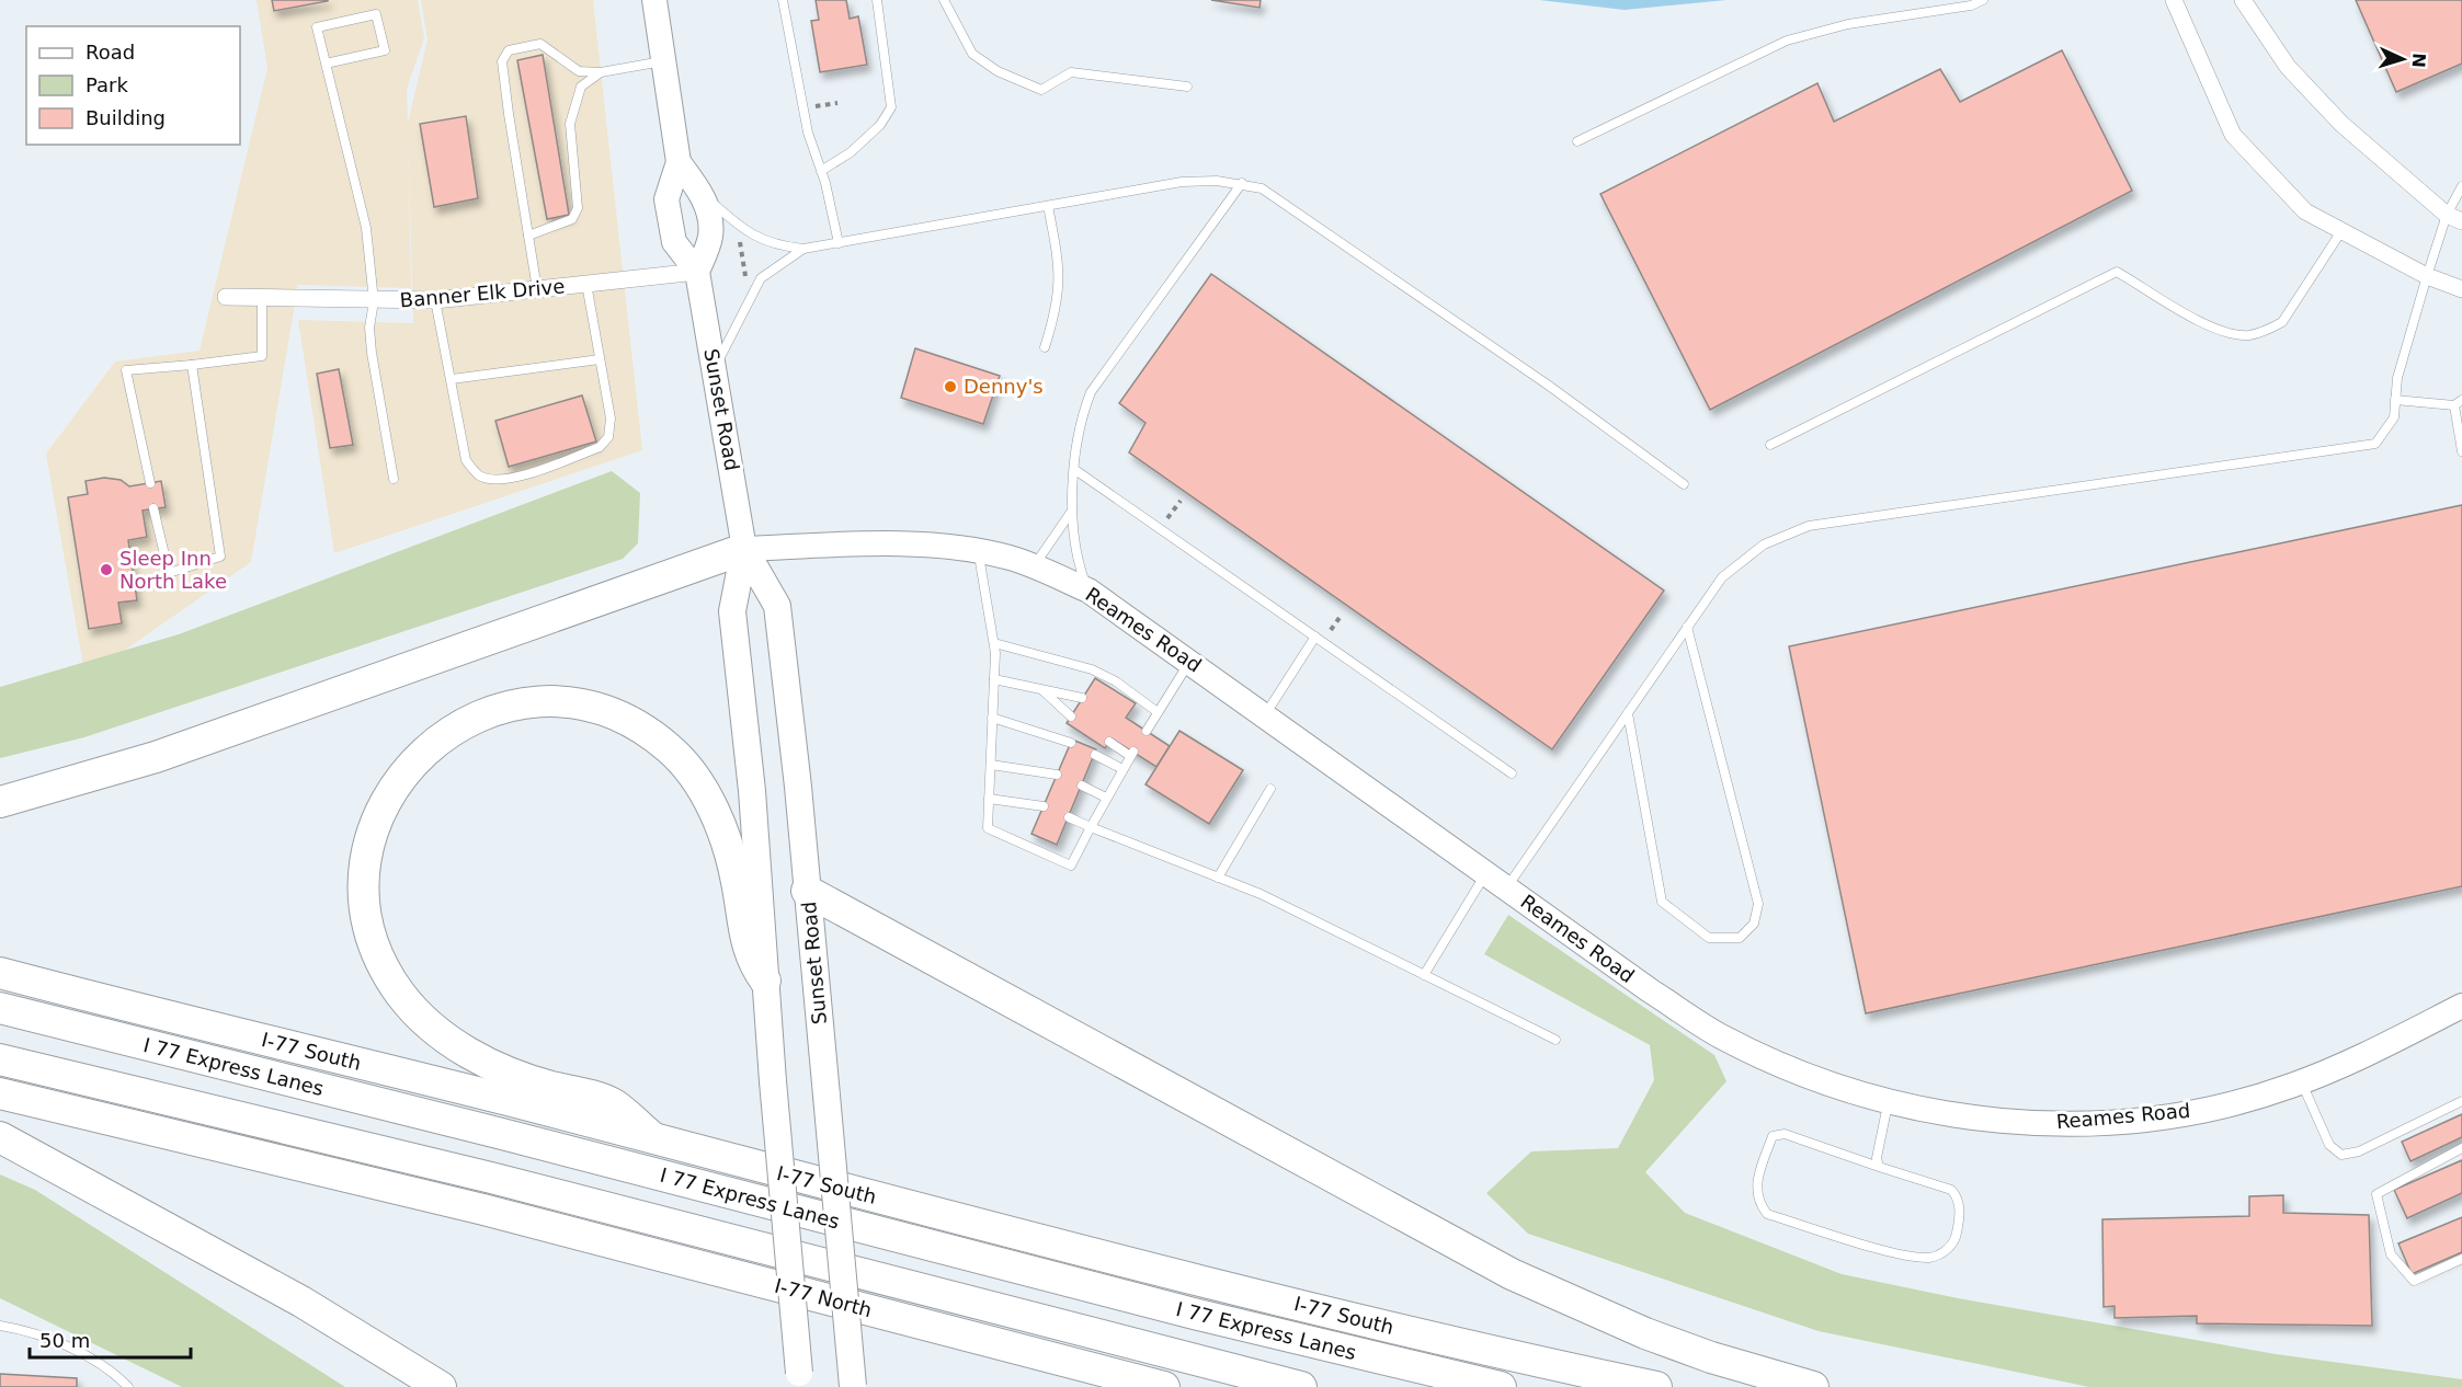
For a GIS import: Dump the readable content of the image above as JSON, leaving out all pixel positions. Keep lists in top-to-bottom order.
{
  "streets": {
    "highway": ["I-77 South", "I 77 Express Lanes", "I-77 North"],
    "main road": ["Sunset Road", "Reames Road"],
    "street": ["Banner Elk Drive"]
  },
  "crossings": [
    ["Banner Elk Drive", "Sunset Road"],
    ["Sunset Road", "Reames Road"]
  ],
  "places": ["Denny's", "Sleep Inn North Lake"],
  "legend": ["Road", "Park", "Building"],
  "scale_bar": "50 m",
  "north": "right"
}
